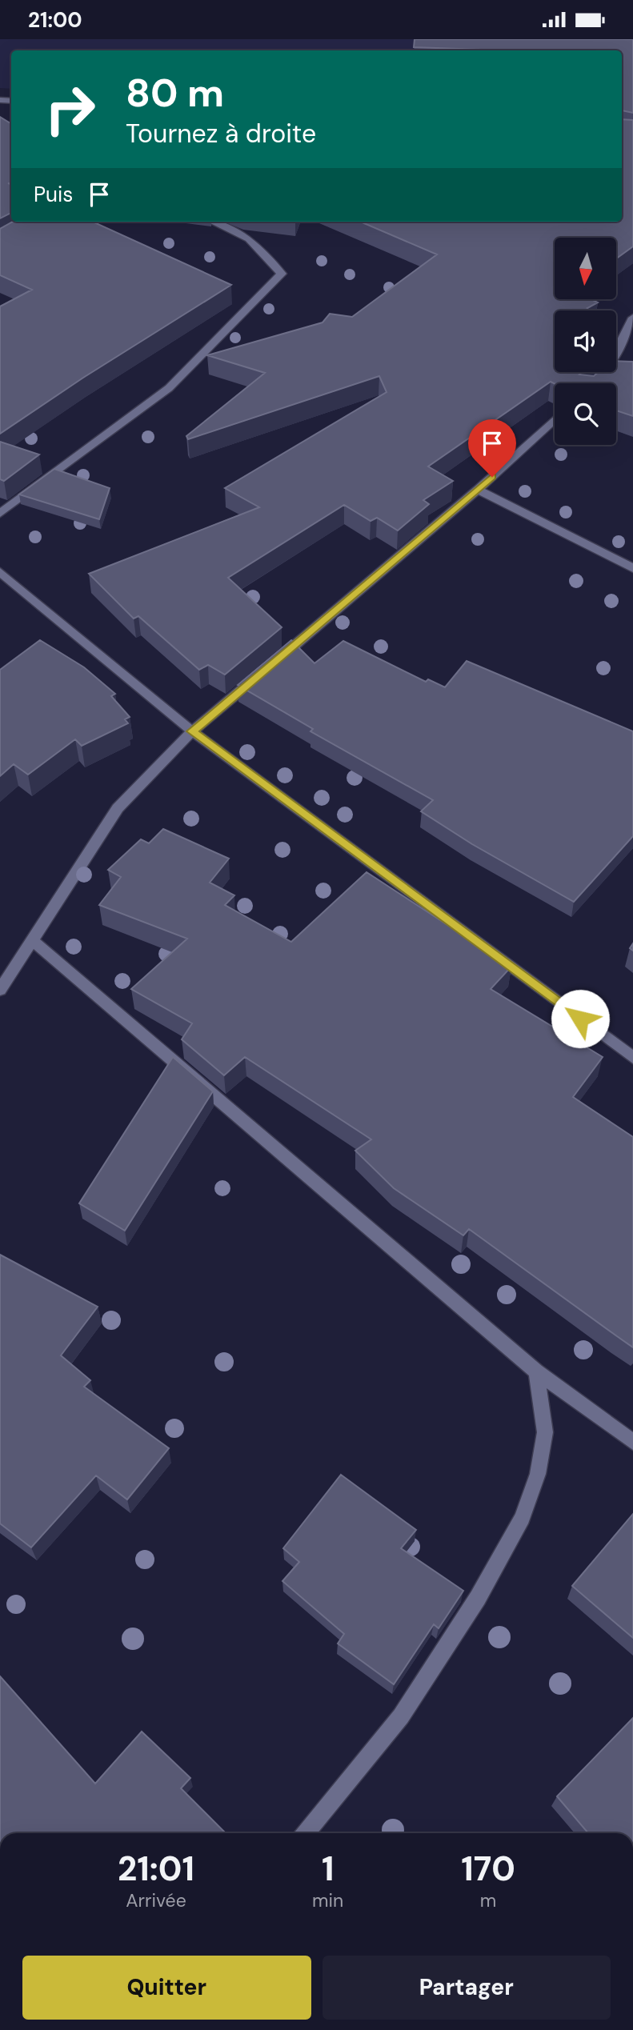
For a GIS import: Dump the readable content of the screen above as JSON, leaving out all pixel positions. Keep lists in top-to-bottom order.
{
  "north": "bottom",
  "page": {
    "status": "21:00",
    "turn": ["80 m", "Tournez à droite"],
    "then": "Puis",
    "eta": [
      "21:01",
      "Arrivée",
      "1",
      "min",
      "170",
      "m"
    ],
    "buttons": ["Quitter", "Partager"]
  }
}
